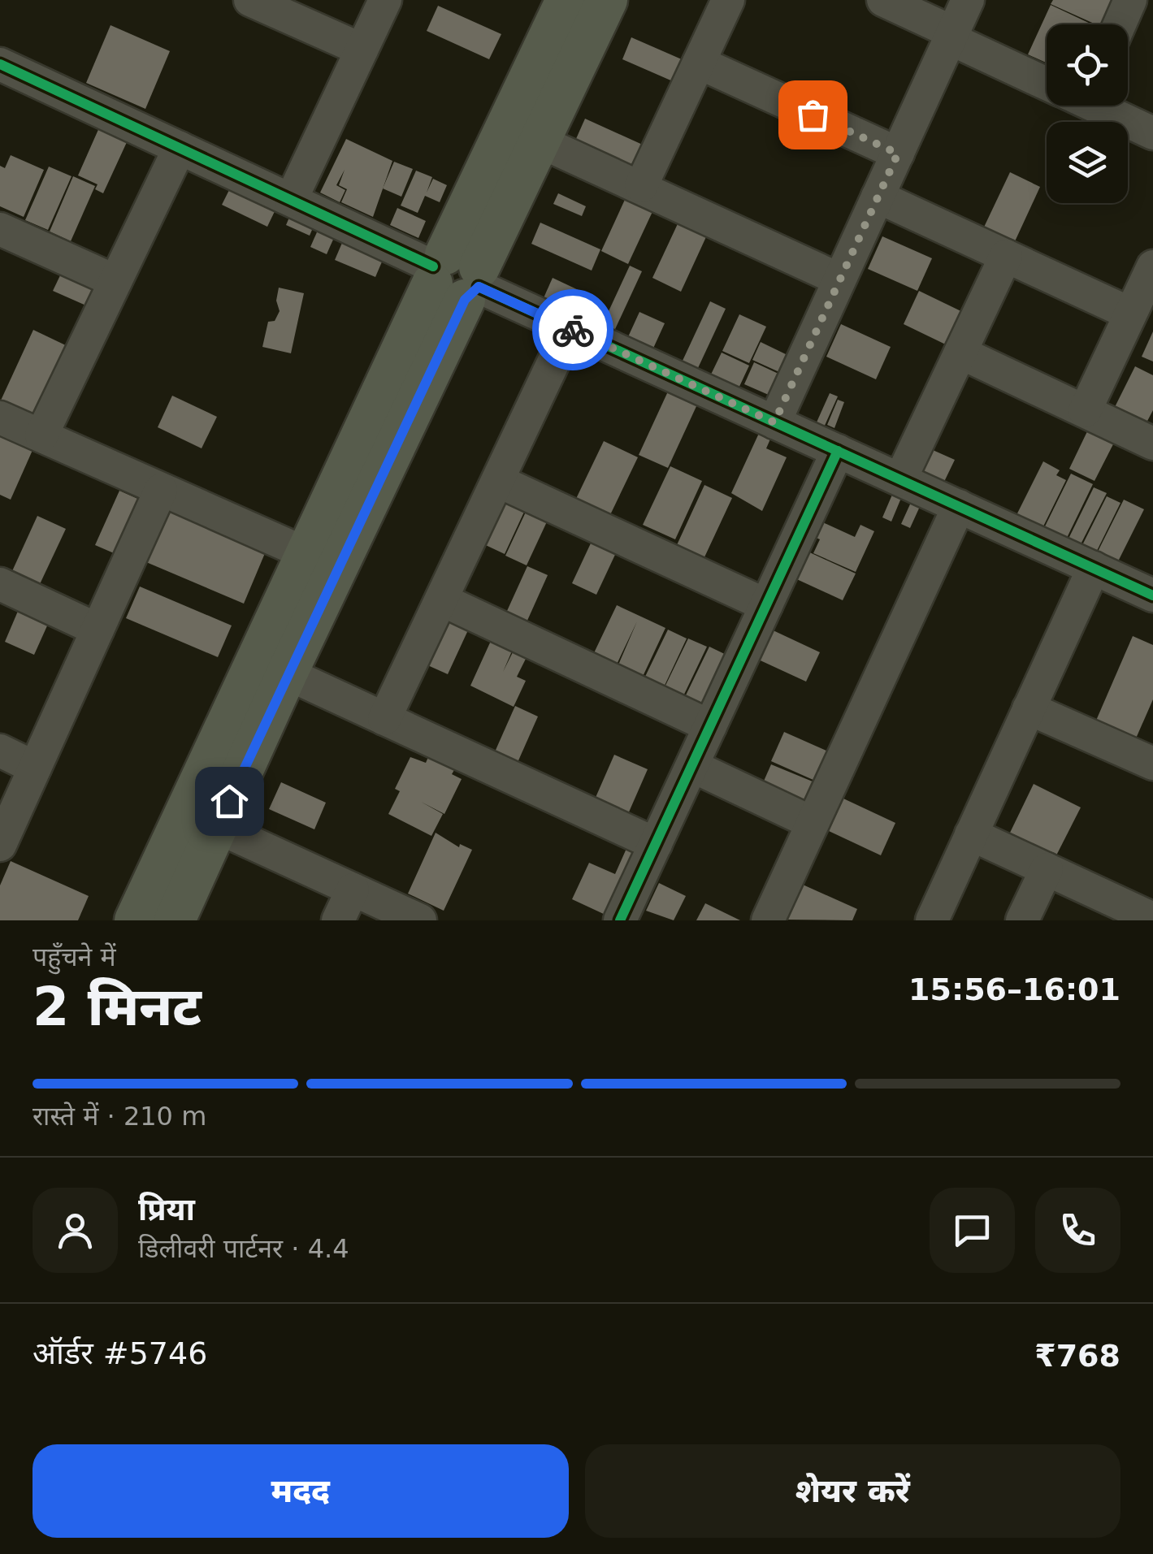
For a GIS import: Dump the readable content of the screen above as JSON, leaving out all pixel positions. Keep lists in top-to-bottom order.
{
  "page": {
    "heading": ["2 मिनट", "पहुँचने में", "15:56–16:01"],
    "panel": [
      "प्रिया",
      "डिलीवरी पार्टनर · 4.4",
      "ऑर्डर #5746",
      "₹768"
    ],
    "bar": "रास्ते में · 210 m",
    "buttons": ["मदद", "शेयर करें"]
  }
}
